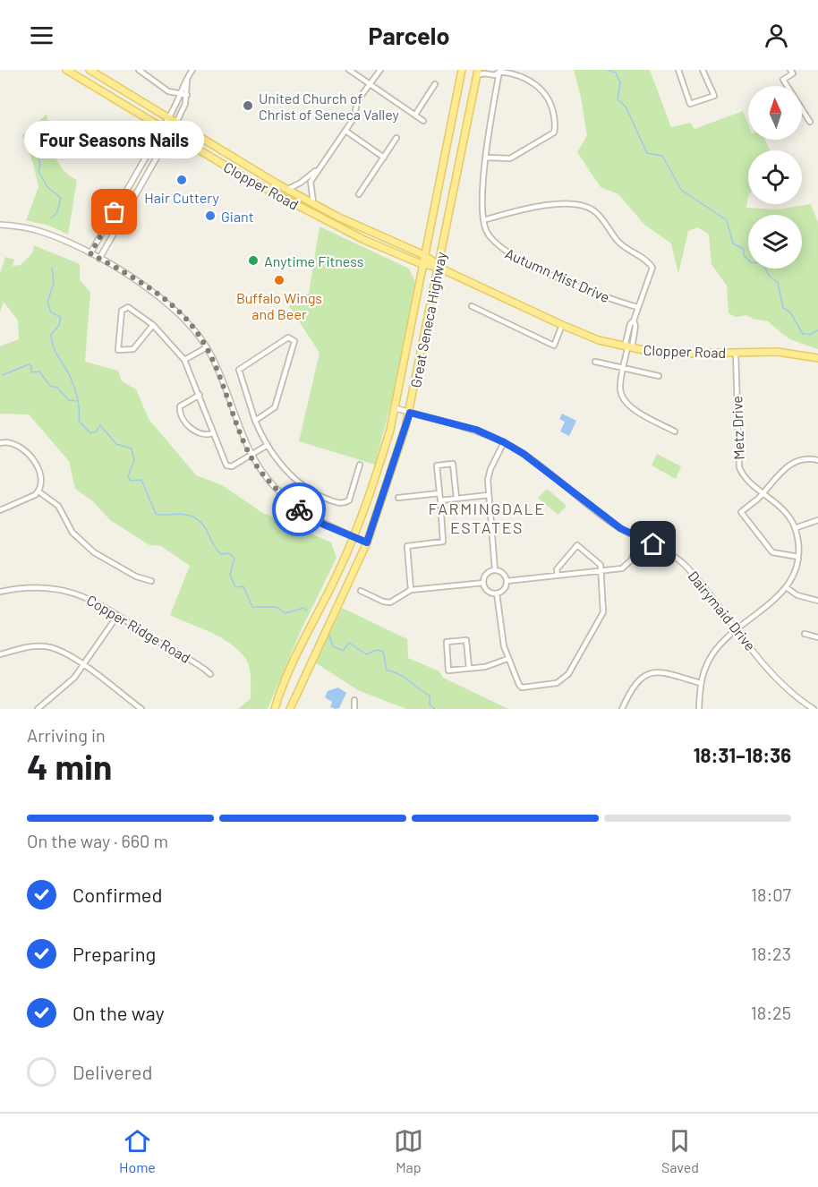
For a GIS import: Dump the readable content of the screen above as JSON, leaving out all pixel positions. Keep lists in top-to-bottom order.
{
  "streets": {
    "main road": ["Clopper Road", "Great Seneca Highway"],
    "street": [
      "Autumn Mist Drive",
      "Metz Drive",
      "Dairymaid Drive",
      "Copper Ridge Road"
    ]
  },
  "crossings": [
    ["Clopper Road", "Great Seneca Highway"],
    ["Clopper Road", "Metz Drive"],
    ["Great Seneca Highway", "Dairymaid Drive"],
    ["Metz Drive", "Dairymaid Drive"]
  ],
  "districts": ["FARMINGDALE ESTATES"],
  "places": [
    "United Church of Christ of Seneca Valley",
    "Hair Cuttery",
    "Four Seasons Nails",
    "Giant",
    "Anytime Fitness",
    "Buffalo Wings and Beer"
  ],
  "north": "top",
  "page": {
    "header": "Parcelo",
    "bubble": "Four Seasons Nails",
    "heading": ["4 min", "Arriving in", "18:31–18:36"],
    "bar": "On the way · 660 m",
    "list": [
      ["Confirmed", "18:07"],
      ["Preparing", "18:23"],
      ["On the way", "18:25"],
      "Delivered"
    ],
    "tabs": ["Home", "Map", "Saved"]
  }
}
